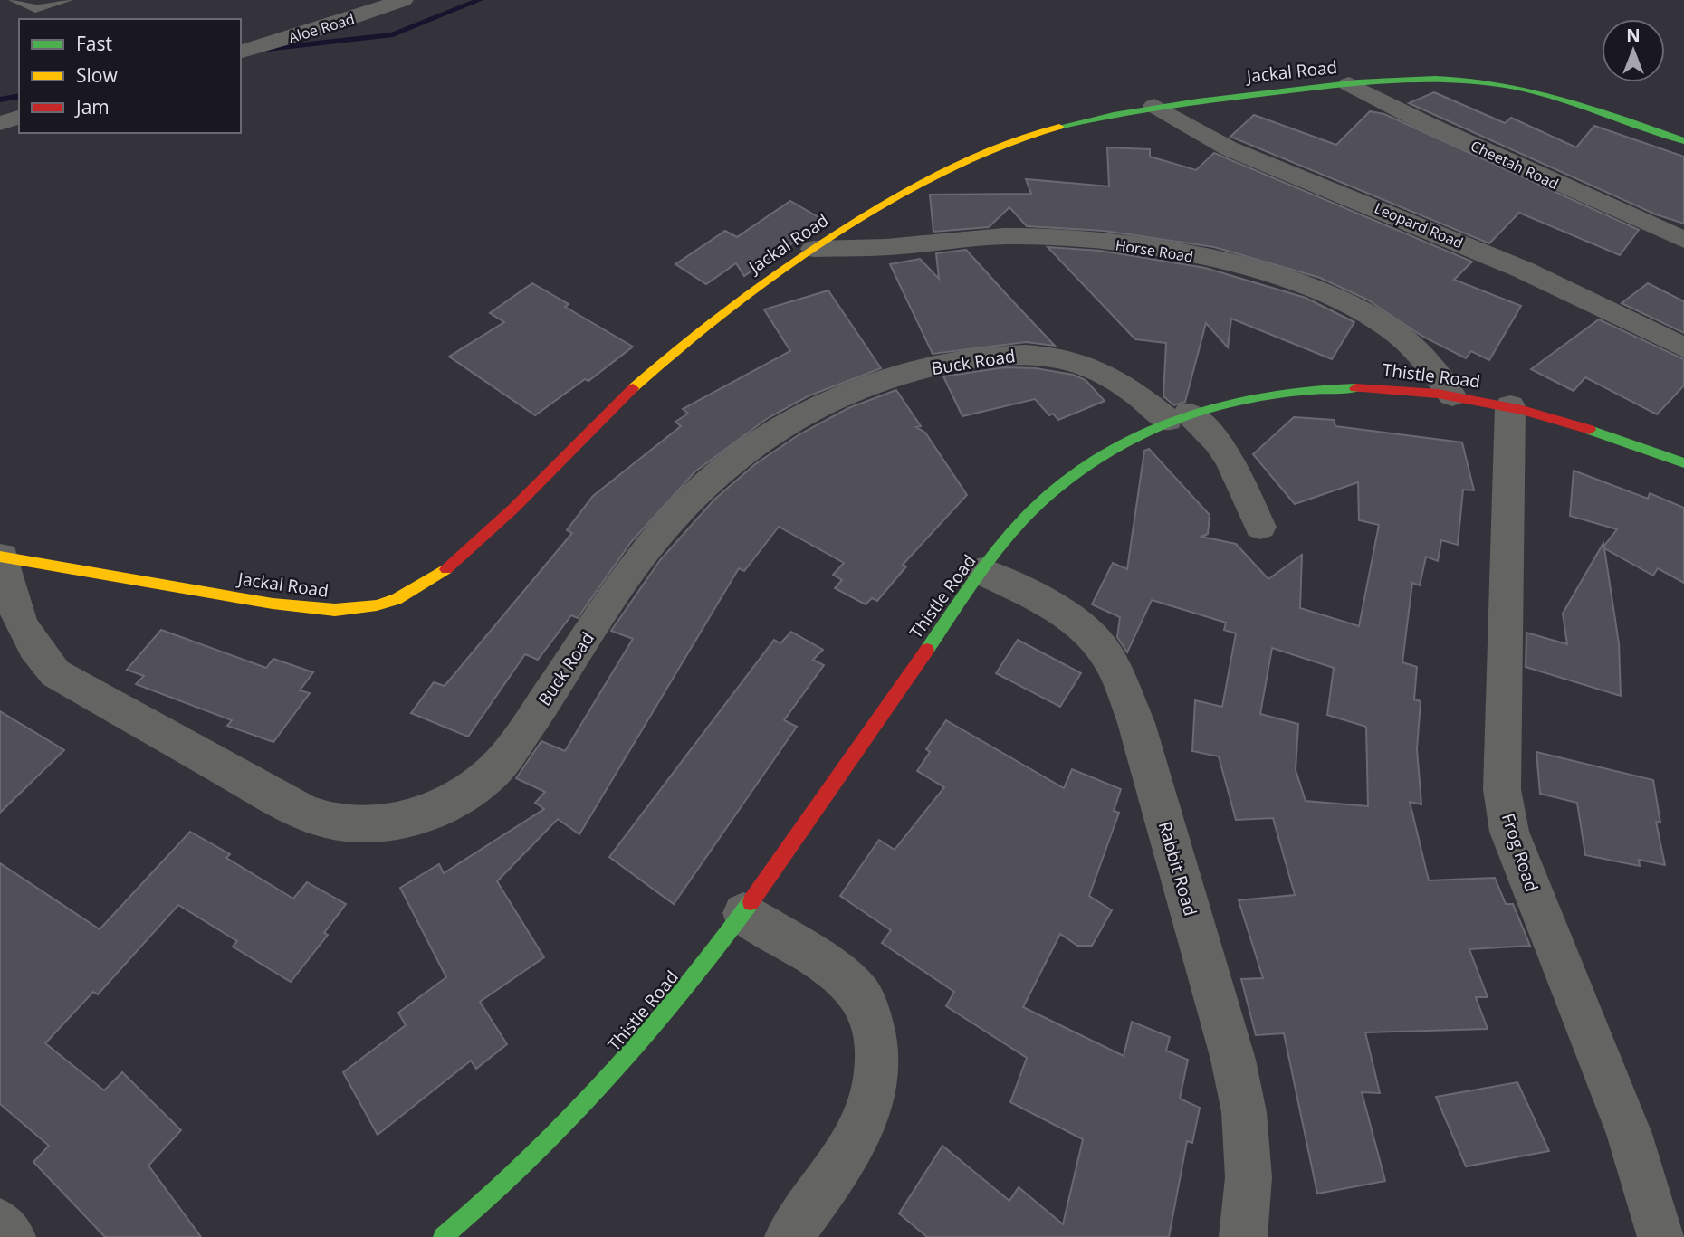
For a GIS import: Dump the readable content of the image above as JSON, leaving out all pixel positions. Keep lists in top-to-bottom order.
{
  "streets": {
    "street": [
      "Aloe Road",
      "Jackal Road",
      "Cheetah Road",
      "Leopard Road",
      "Horse Road",
      "Buck Road",
      "Thistle Road",
      "Frog Road",
      "Rabbit Road"
    ]
  },
  "crossings": [
    ["Jackal Road", "Cheetah Road"],
    ["Jackal Road", "Leopard Road"],
    ["Jackal Road", "Horse Road"],
    ["Jackal Road", "Buck Road"],
    ["Horse Road", "Thistle Road"],
    ["Buck Road", "Thistle Road"],
    ["Thistle Road", "Frog Road"],
    ["Thistle Road", "Rabbit Road"]
  ],
  "legend": ["Fast", "Slow", "Jam"],
  "north": "top"
}
